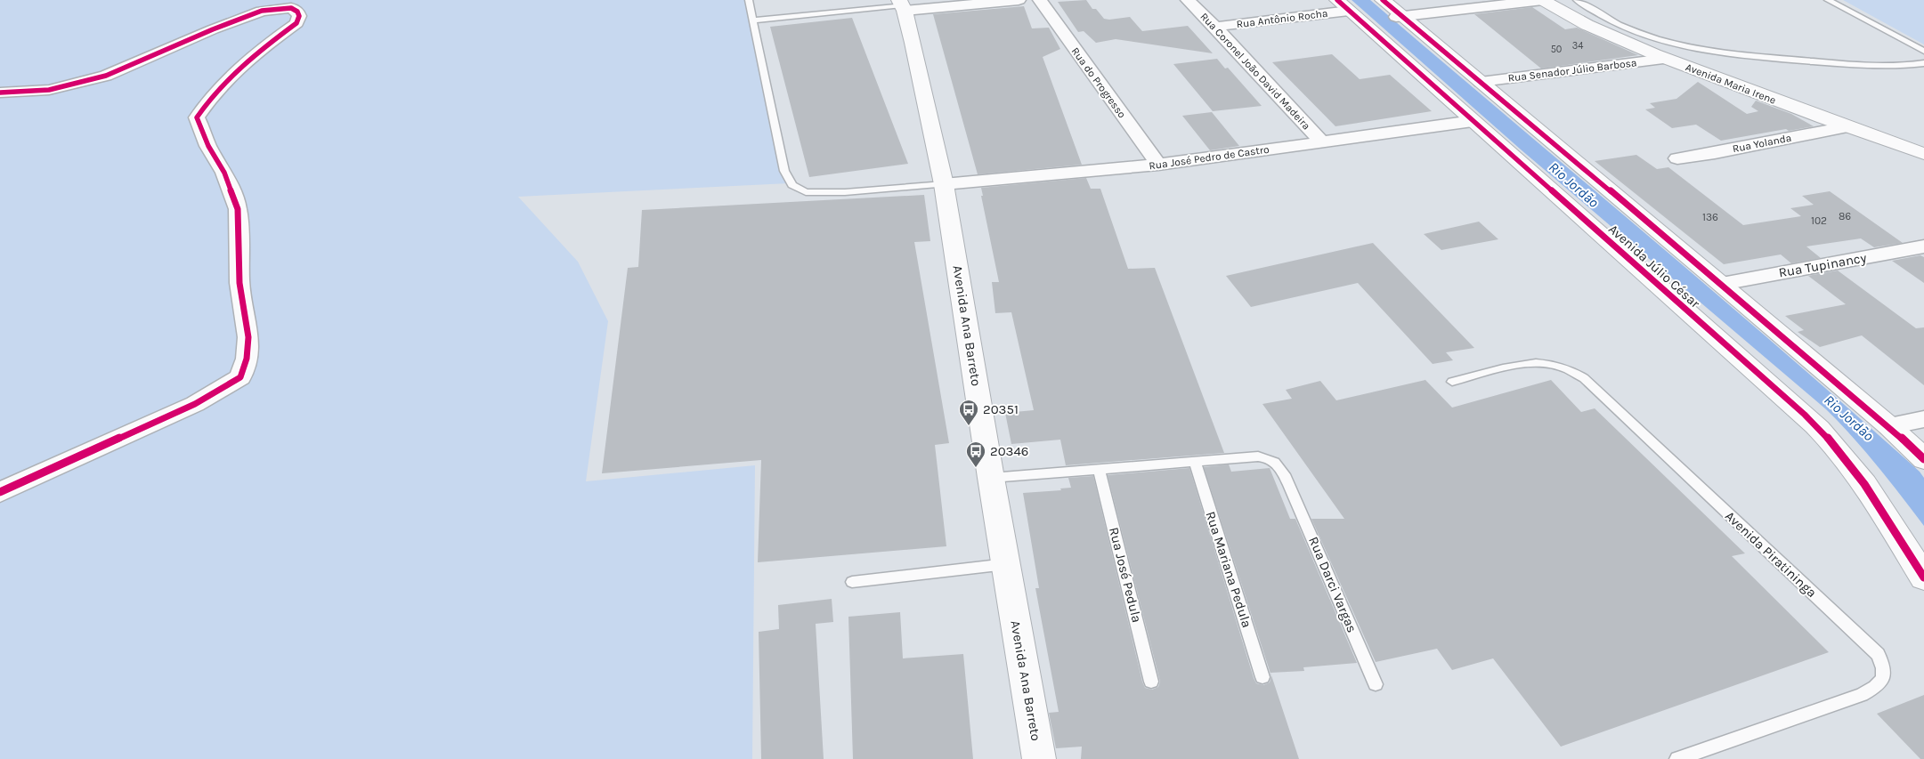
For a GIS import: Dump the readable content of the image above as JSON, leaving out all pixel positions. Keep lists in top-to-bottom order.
{
  "streets": {
    "street": [
      "Rua Antônio Rocha",
      "Rua Senador Júlio Barbosa",
      "Rua Coronel João David Madeira",
      "Rua do Progresso",
      "Avenida Maria Irene",
      "Rua Yolanda",
      "Rua José Pedro de Castro",
      "Rua Tupinancy",
      "Avenida Júlio César",
      "Avenida Ana Barreto"
    ],
    "lane": [
      "Avenida Piratininga",
      "Rua Mariana Pedula",
      "Rua José Pedula",
      "Rua Darci Vargas"
    ]
  },
  "crossings": [
    ["Rua Antônio Rocha", "Rua Coronel João David Madeira"],
    ["Rua Antônio Rocha", "Avenida Maria Irene"],
    ["Rua Antônio Rocha", "Avenida Júlio César"],
    ["Rua Senador Júlio Barbosa", "Avenida Maria Irene"],
    ["Rua Senador Júlio Barbosa", "Avenida Júlio César"],
    ["Rua Coronel João David Madeira", "Rua José Pedro de Castro"],
    ["Rua do Progresso", "Rua José Pedro de Castro"],
    ["Avenida Maria Irene", "Rua Yolanda"],
    ["Rua José Pedro de Castro", "Avenida Júlio César"],
    ["Rua José Pedro de Castro", "Avenida Ana Barreto"],
    ["Rua Tupinancy", "Avenida Júlio César"],
    ["Avenida Ana Barreto", "Rua Darci Vargas"],
    ["Rua Mariana Pedula", "Rua Darci Vargas"],
    ["Rua José Pedula", "Rua Darci Vargas"]
  ],
  "water": ["Rio Jordão"],
  "places": {
    "bus stop": ["20351", "20346"]
  },
  "house_numbers": [
    "34",
    "50",
    "86",
    "136",
    "102"
  ]
}
